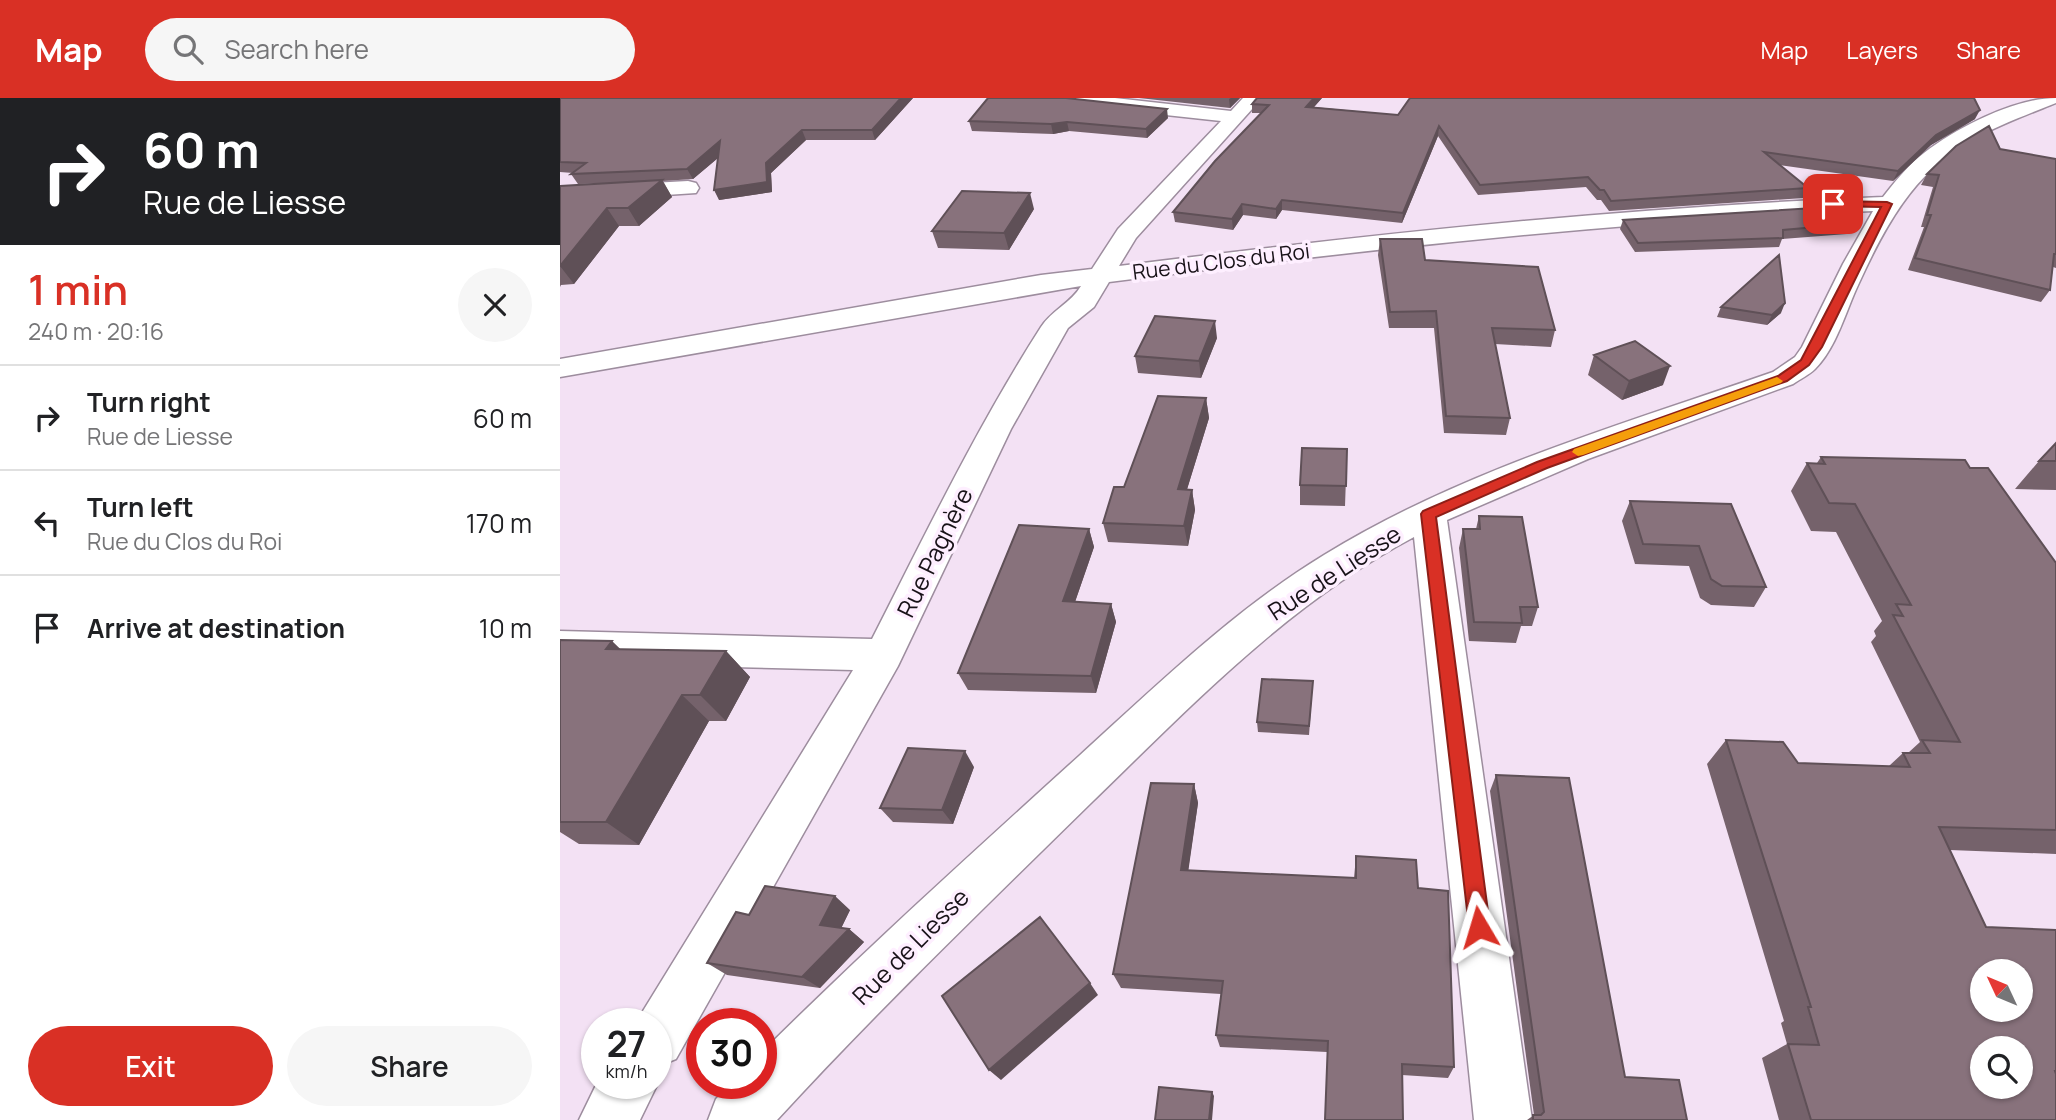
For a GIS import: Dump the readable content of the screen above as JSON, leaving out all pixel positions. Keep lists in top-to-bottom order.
{
  "streets": {
    "street": ["Rue du Clos du Roi", "Rue Pagnère", "Rue de Liesse"]
  },
  "crossings": [
    ["Rue du Clos du Roi", "Rue Pagnère"],
    ["Rue du Clos du Roi", "Rue de Liesse"]
  ],
  "north": "top left",
  "page": {
    "header": "Map",
    "search": "Search here",
    "nav": ["Map", "Layers", "Share"],
    "turn": ["60 m", "Rue de Liesse"],
    "heading": ["1 min", "240 m · 20:16"],
    "list": [
      {
        "name": "Turn right",
        "note": "Rue de Liesse",
        "value": "60 m"
      },
      {
        "name": "Turn left",
        "note": "Rue du Clos du Roi",
        "value": "170 m"
      },
      {
        "name": "Arrive at destination",
        "value": "10 m"
      }
    ],
    "speed": "27 km/h",
    "limit": "30",
    "buttons": ["Exit", "Share"]
  }
}
